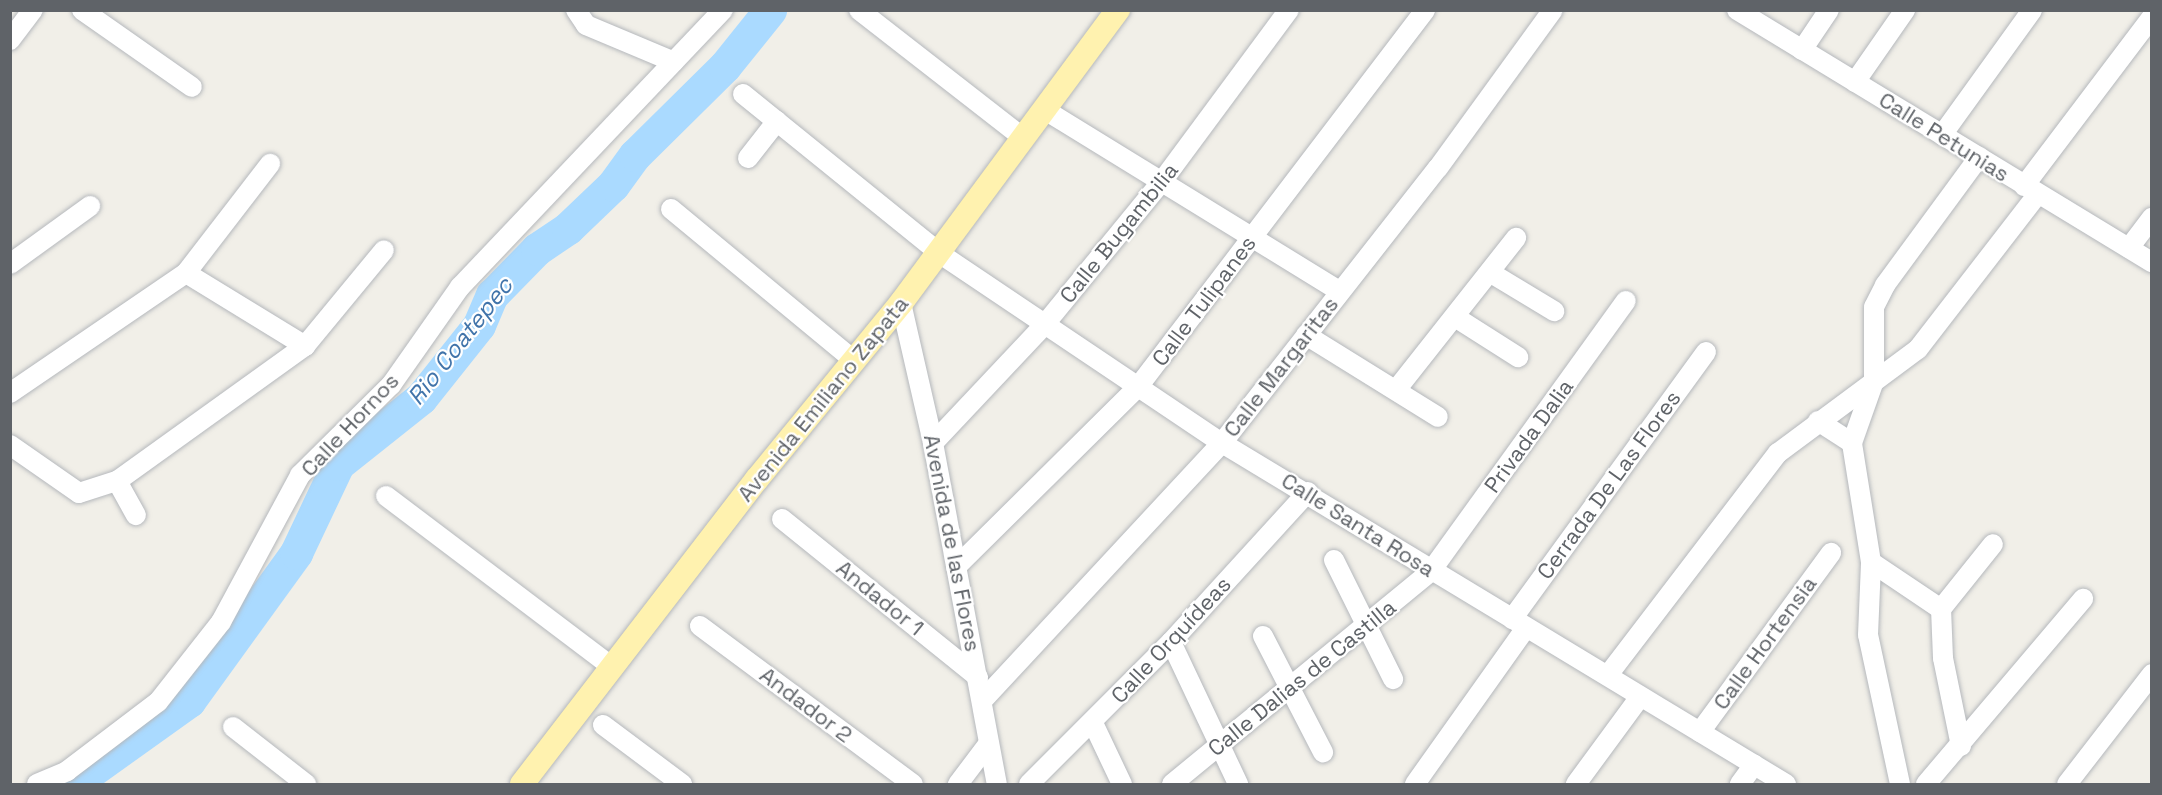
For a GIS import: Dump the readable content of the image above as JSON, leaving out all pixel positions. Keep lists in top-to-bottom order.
{
  "streets": {
    "main road": ["Avenida Emiliano Zapata"],
    "street": [
      "Calle Petunias",
      "Calle Bugambilia",
      "Calle Tulipanes",
      "Calle Margaritas",
      "Calle Hornos",
      "Privada Dalia",
      "Cerrada De Las Flores",
      "Calle Santa Rosa",
      "Avenida de las Flores",
      "Andador 1",
      "Calle Orquídeas",
      "Calle Hortensia",
      "Calle Dalias de Castilla",
      "Andador 2"
    ]
  },
  "crossings": [
    ["Calle Bugambilia", "Calle Santa Rosa"],
    ["Calle Bugambilia", "Avenida de las Flores"],
    ["Calle Tulipanes", "Calle Santa Rosa"],
    ["Calle Tulipanes", "Avenida de las Flores"],
    ["Calle Margaritas", "Calle Santa Rosa"],
    ["Calle Margaritas", "Avenida de las Flores"],
    ["Avenida Emiliano Zapata", "Calle Santa Rosa"],
    ["Avenida Emiliano Zapata", "Avenida de las Flores"],
    ["Privada Dalia", "Calle Santa Rosa"],
    ["Privada Dalia", "Calle Dalias de Castilla"],
    ["Cerrada De Las Flores", "Calle Santa Rosa"],
    ["Calle Santa Rosa", "Calle Orquídeas"],
    ["Calle Santa Rosa", "Calle Hortensia"],
    ["Calle Santa Rosa", "Calle Dalias de Castilla"],
    ["Avenida de las Flores", "Andador 1"]
  ],
  "water": ["Rio Coatepec"]
}
